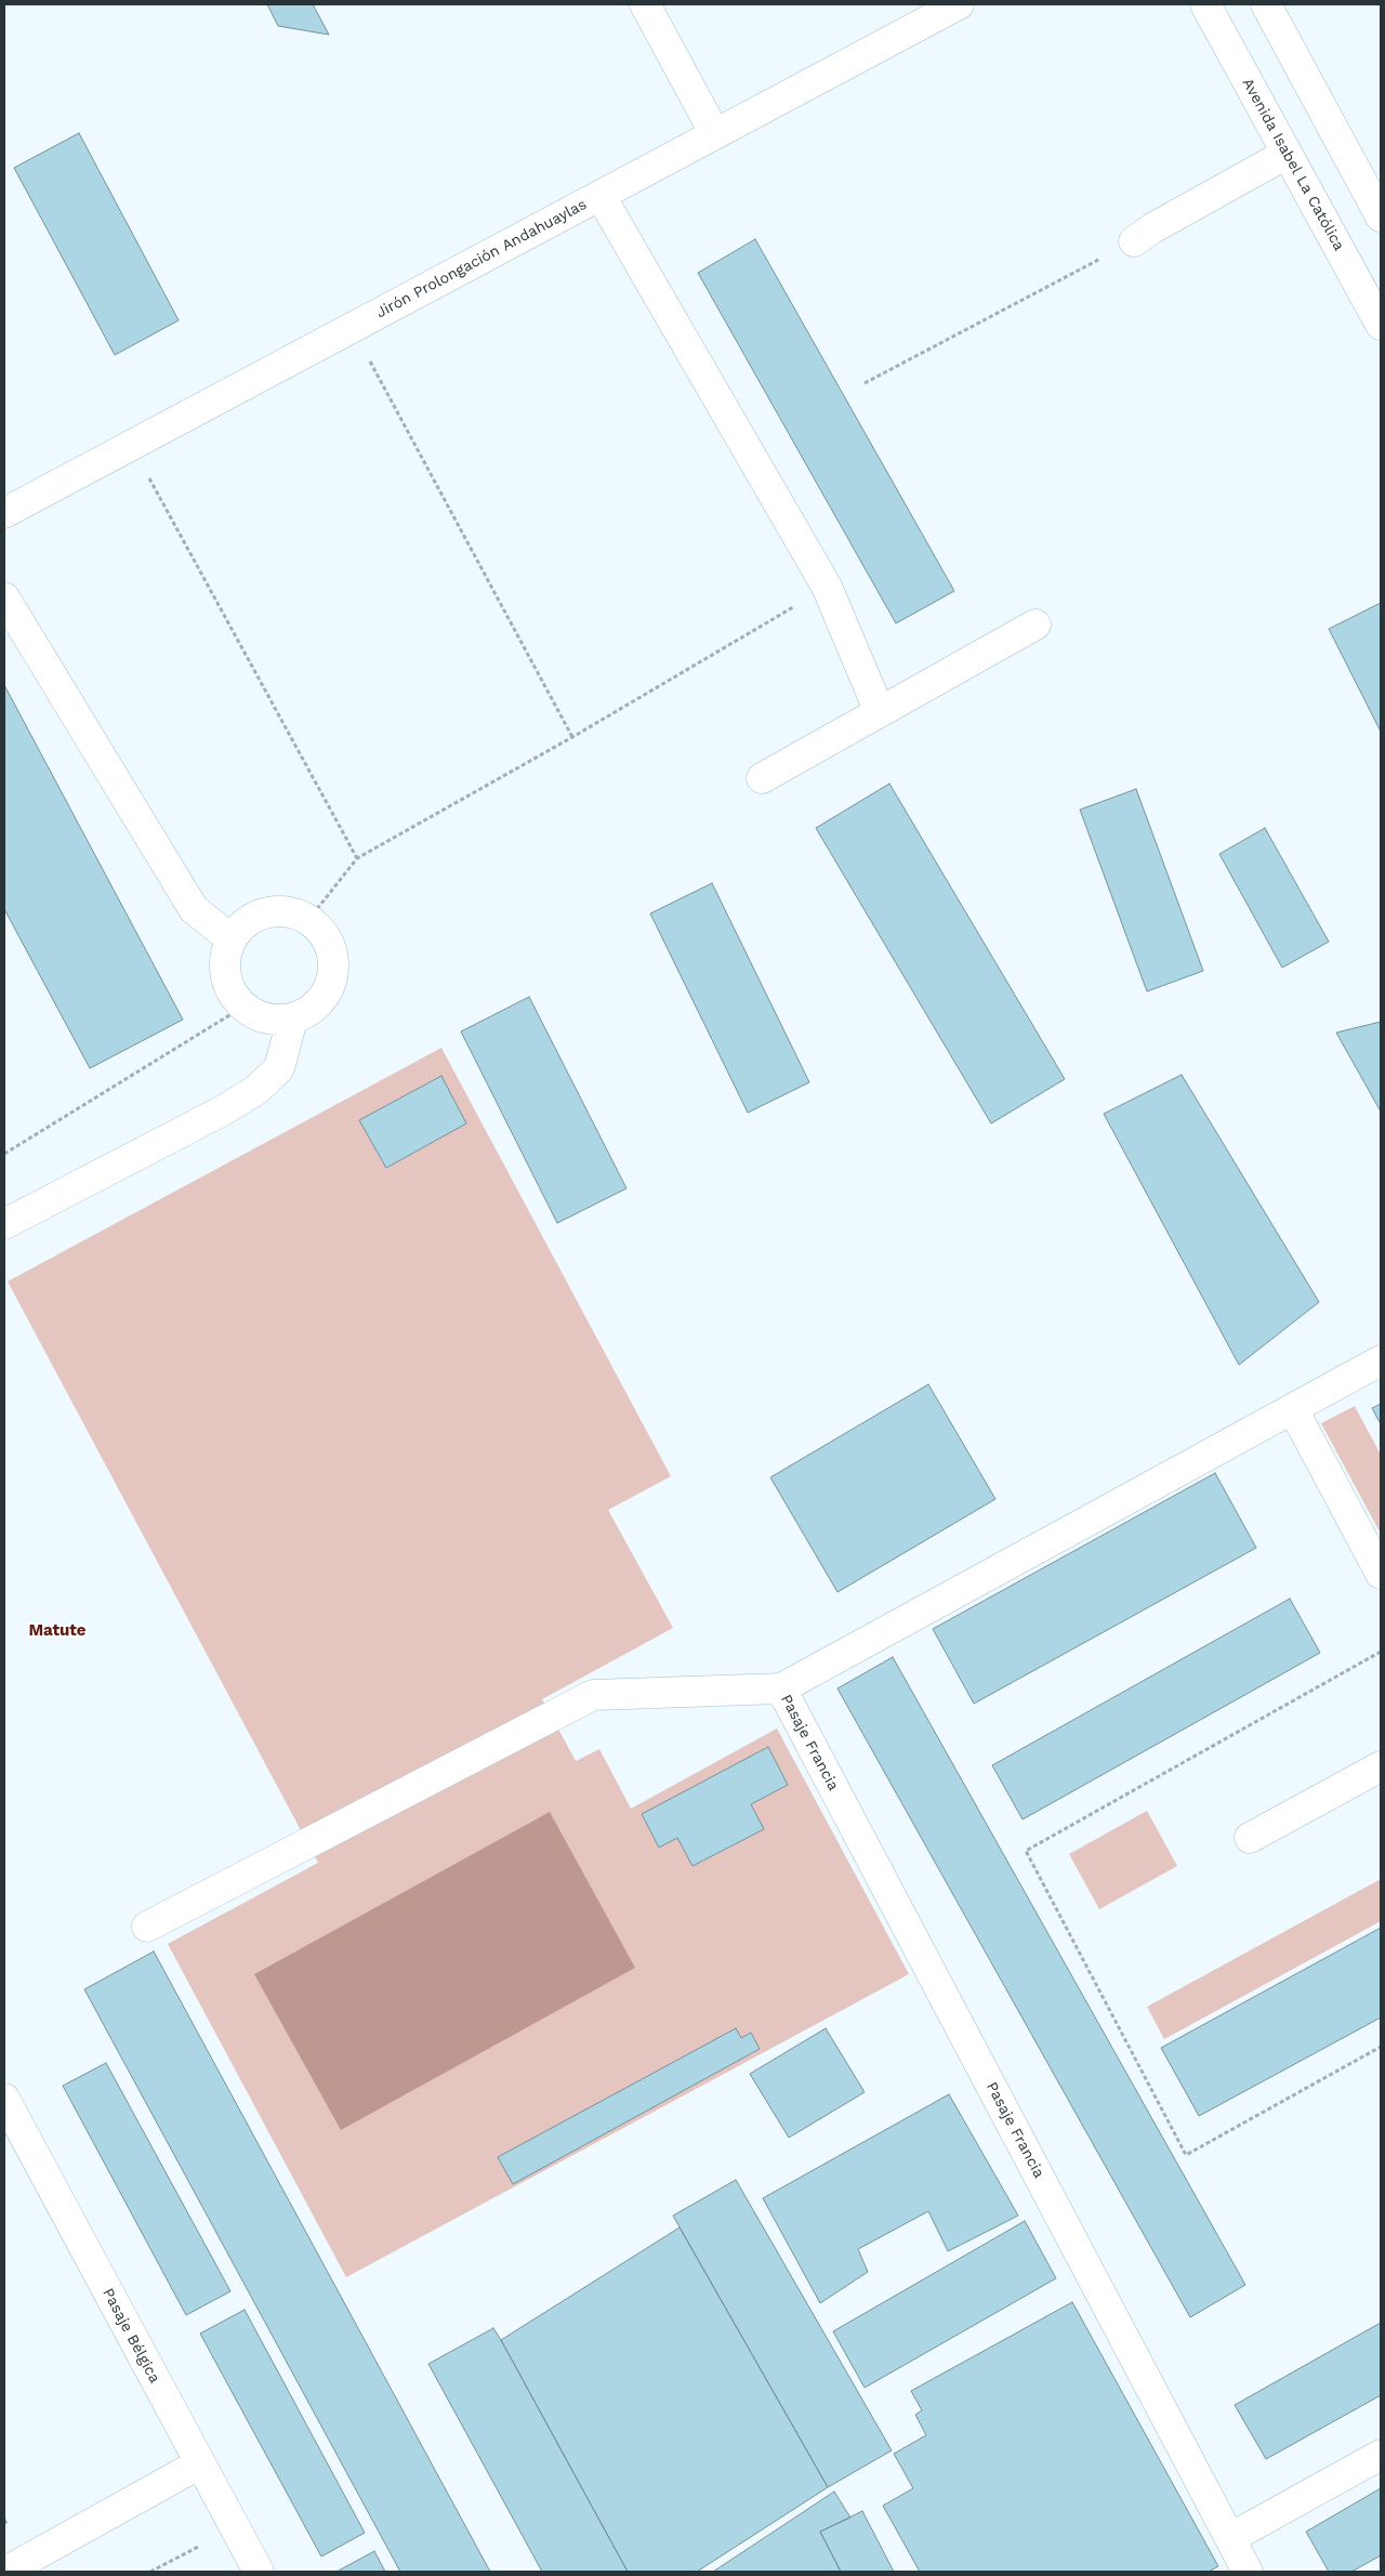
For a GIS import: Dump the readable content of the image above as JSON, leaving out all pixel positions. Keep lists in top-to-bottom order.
{
  "streets": {
    "street": [
      "Avenida Isabel La Católica",
      "Jirón Prolongación Andahuaylas",
      "Pasaje Francia",
      "Pasaje Bélgica"
    ]
  },
  "districts": ["Matute"]
}
